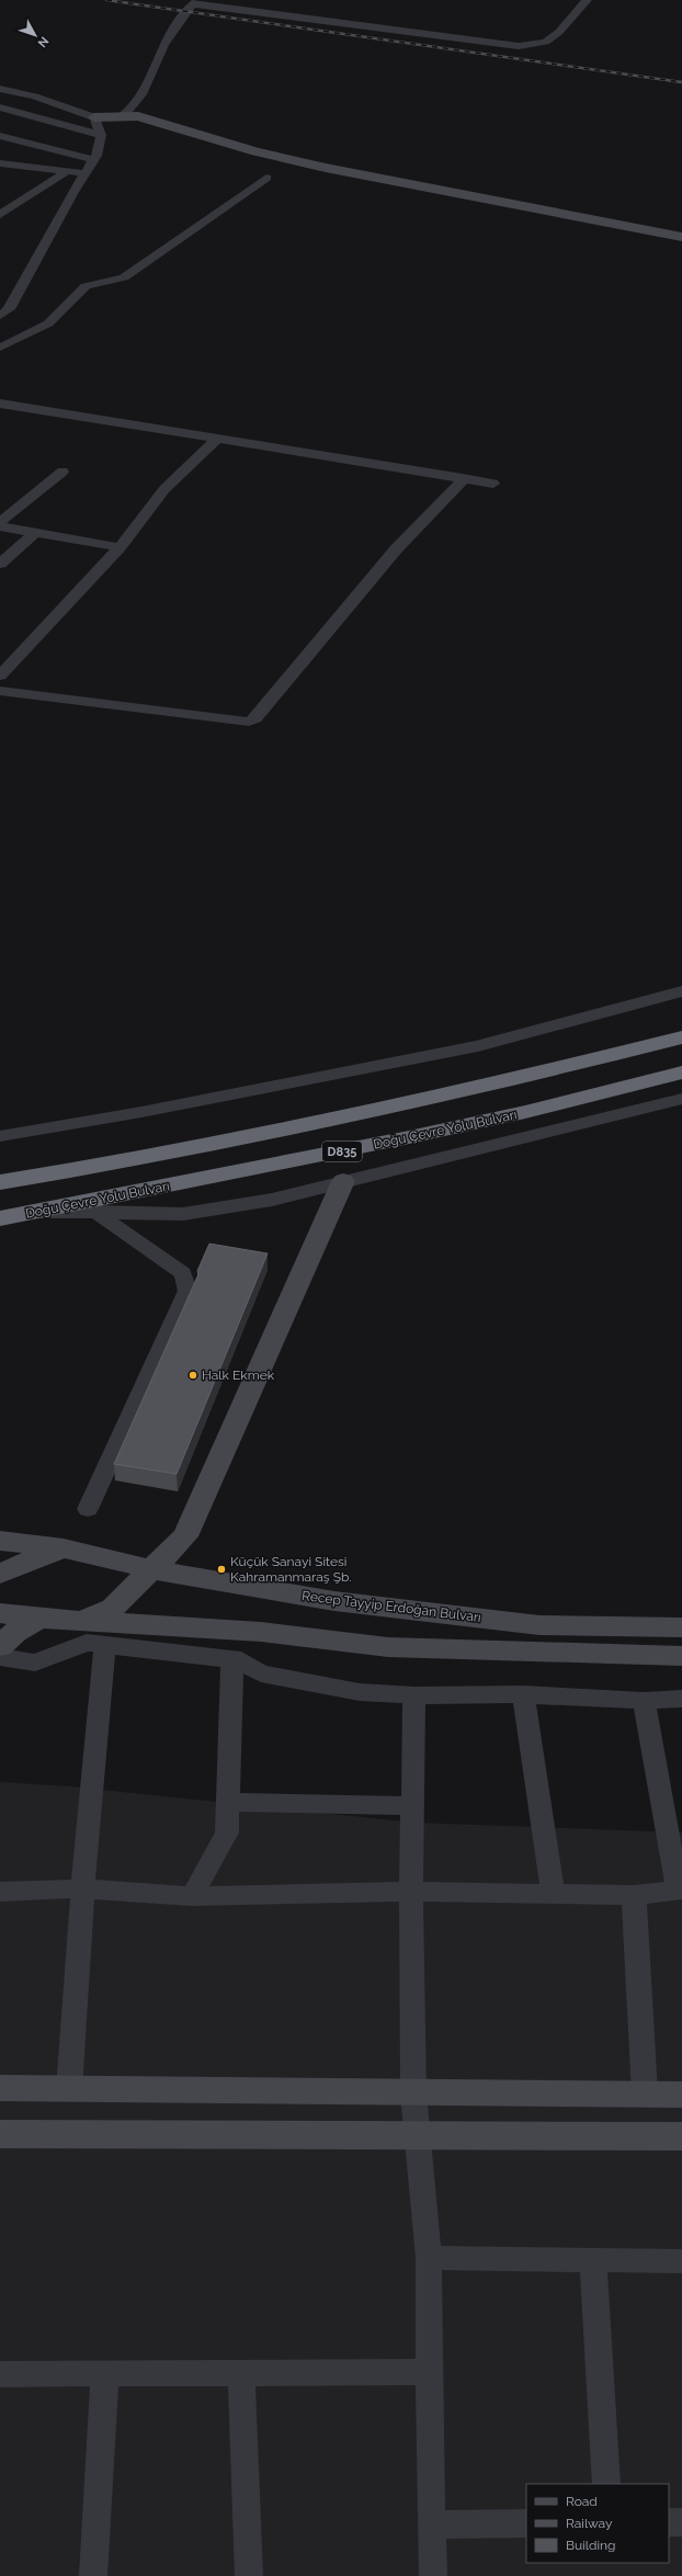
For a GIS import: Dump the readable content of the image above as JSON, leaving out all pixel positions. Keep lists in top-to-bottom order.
{
  "streets": {
    "highway": ["Doğu Çevre Yolu Bulvarı", "D835"],
    "main road": ["Recep Tayyip Erdoğan Bulvarı"]
  },
  "places": ["Halk Ekmek", "Küçük Sanayi Sitesi Kahramanmaraş Şb."],
  "legend": ["Road", "Railway", "Building"],
  "north": "bottom right"
}
